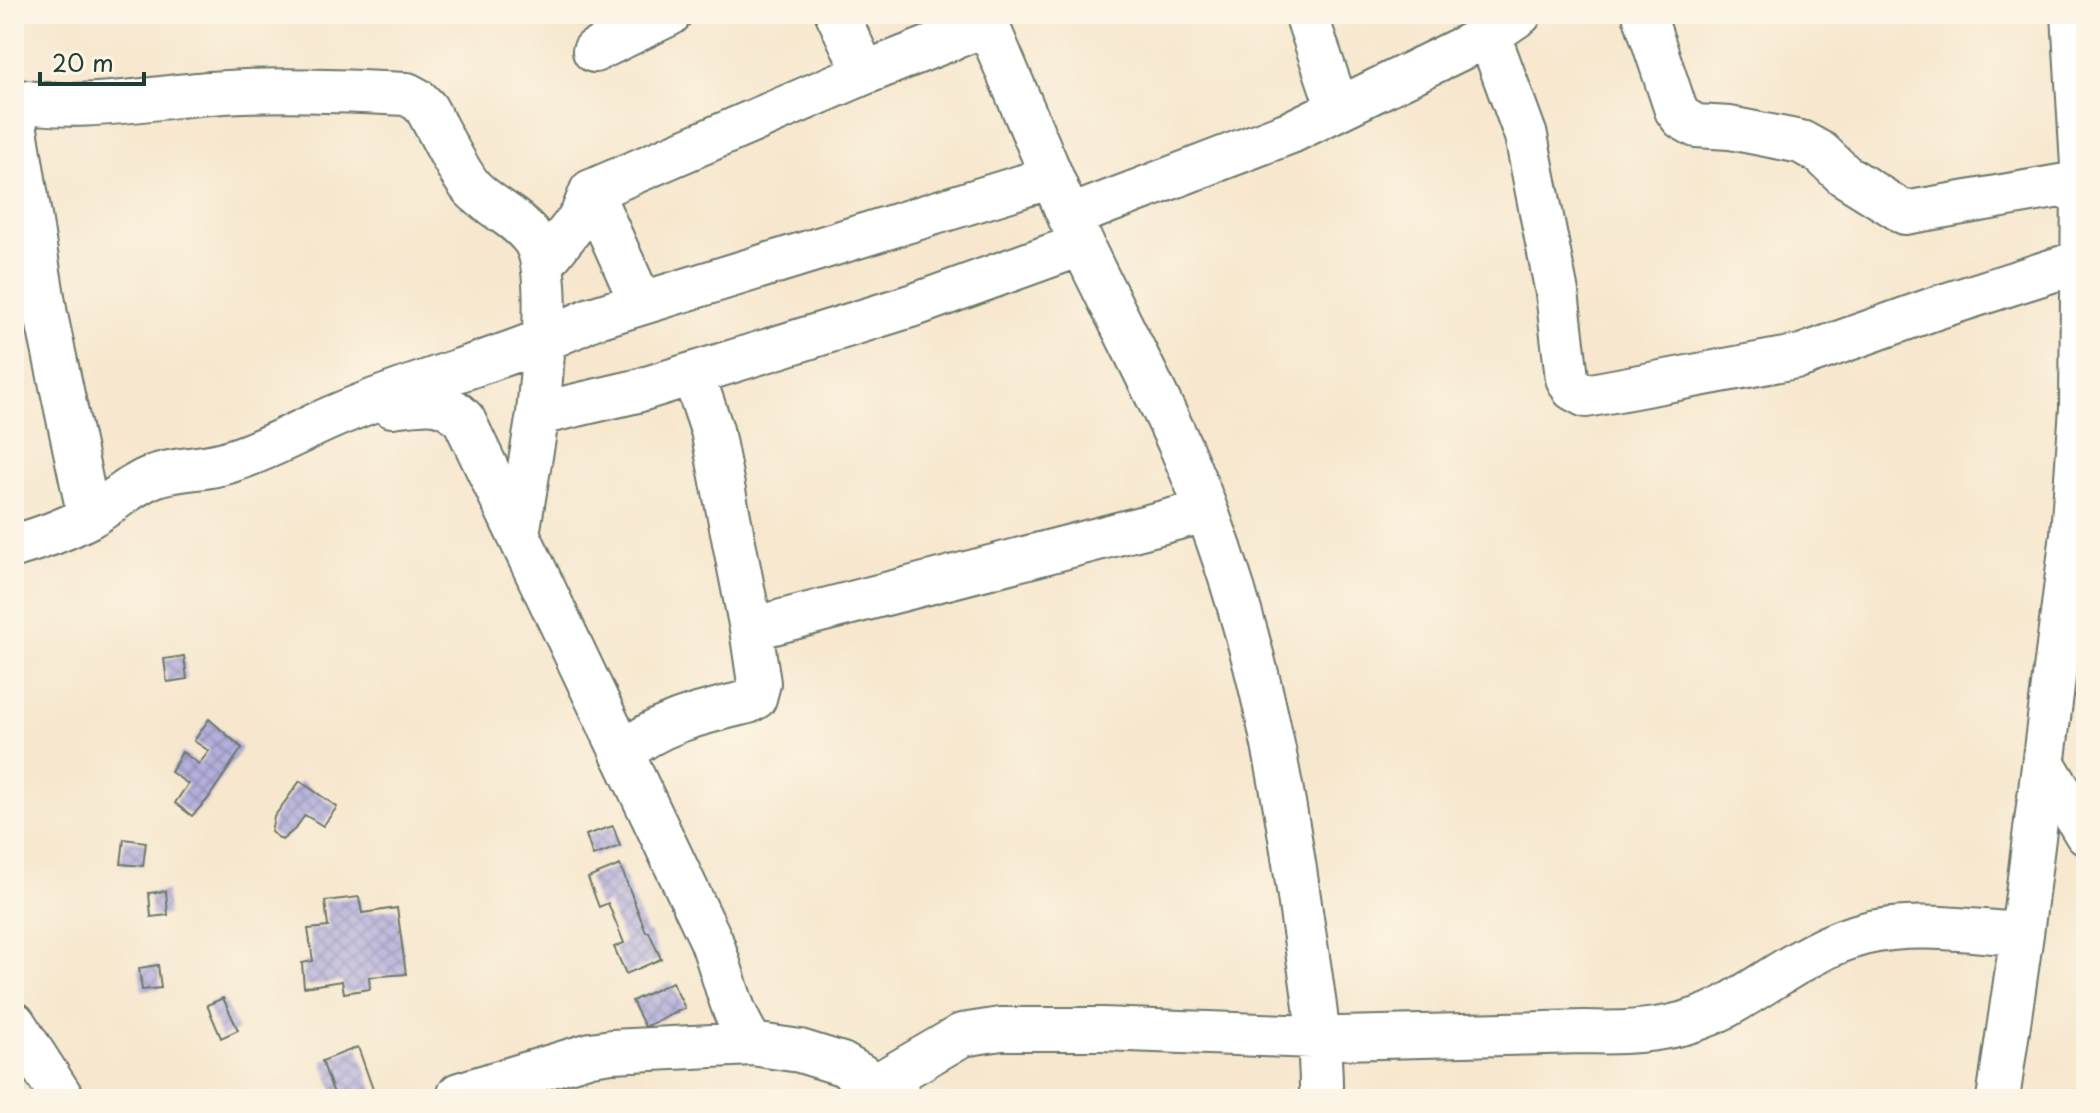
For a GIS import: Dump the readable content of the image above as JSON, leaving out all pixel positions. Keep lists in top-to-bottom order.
{
  "scale_bar": "20 m"
}
